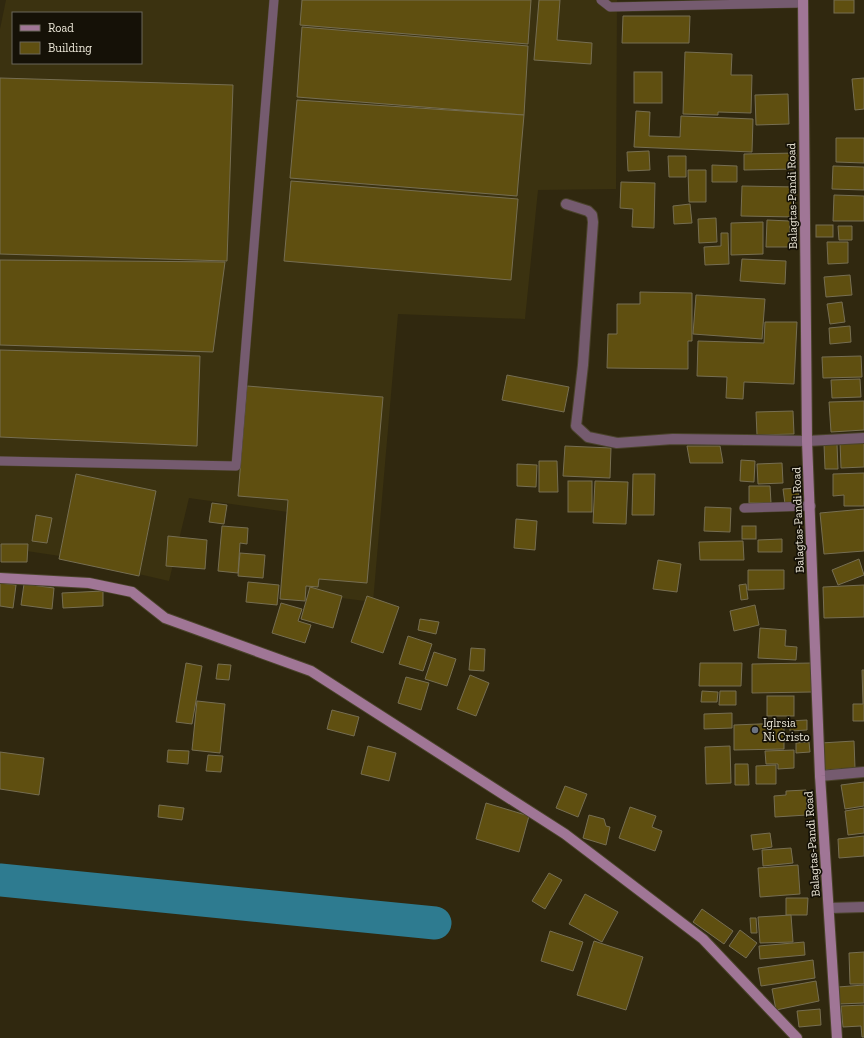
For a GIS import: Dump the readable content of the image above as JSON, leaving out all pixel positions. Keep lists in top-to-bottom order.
{
  "streets": {
    "main road": ["Balagtas-Pandi Road"]
  },
  "places": ["Iglrsia Ni Cristo"],
  "legend": ["Road", "Building"]
}
